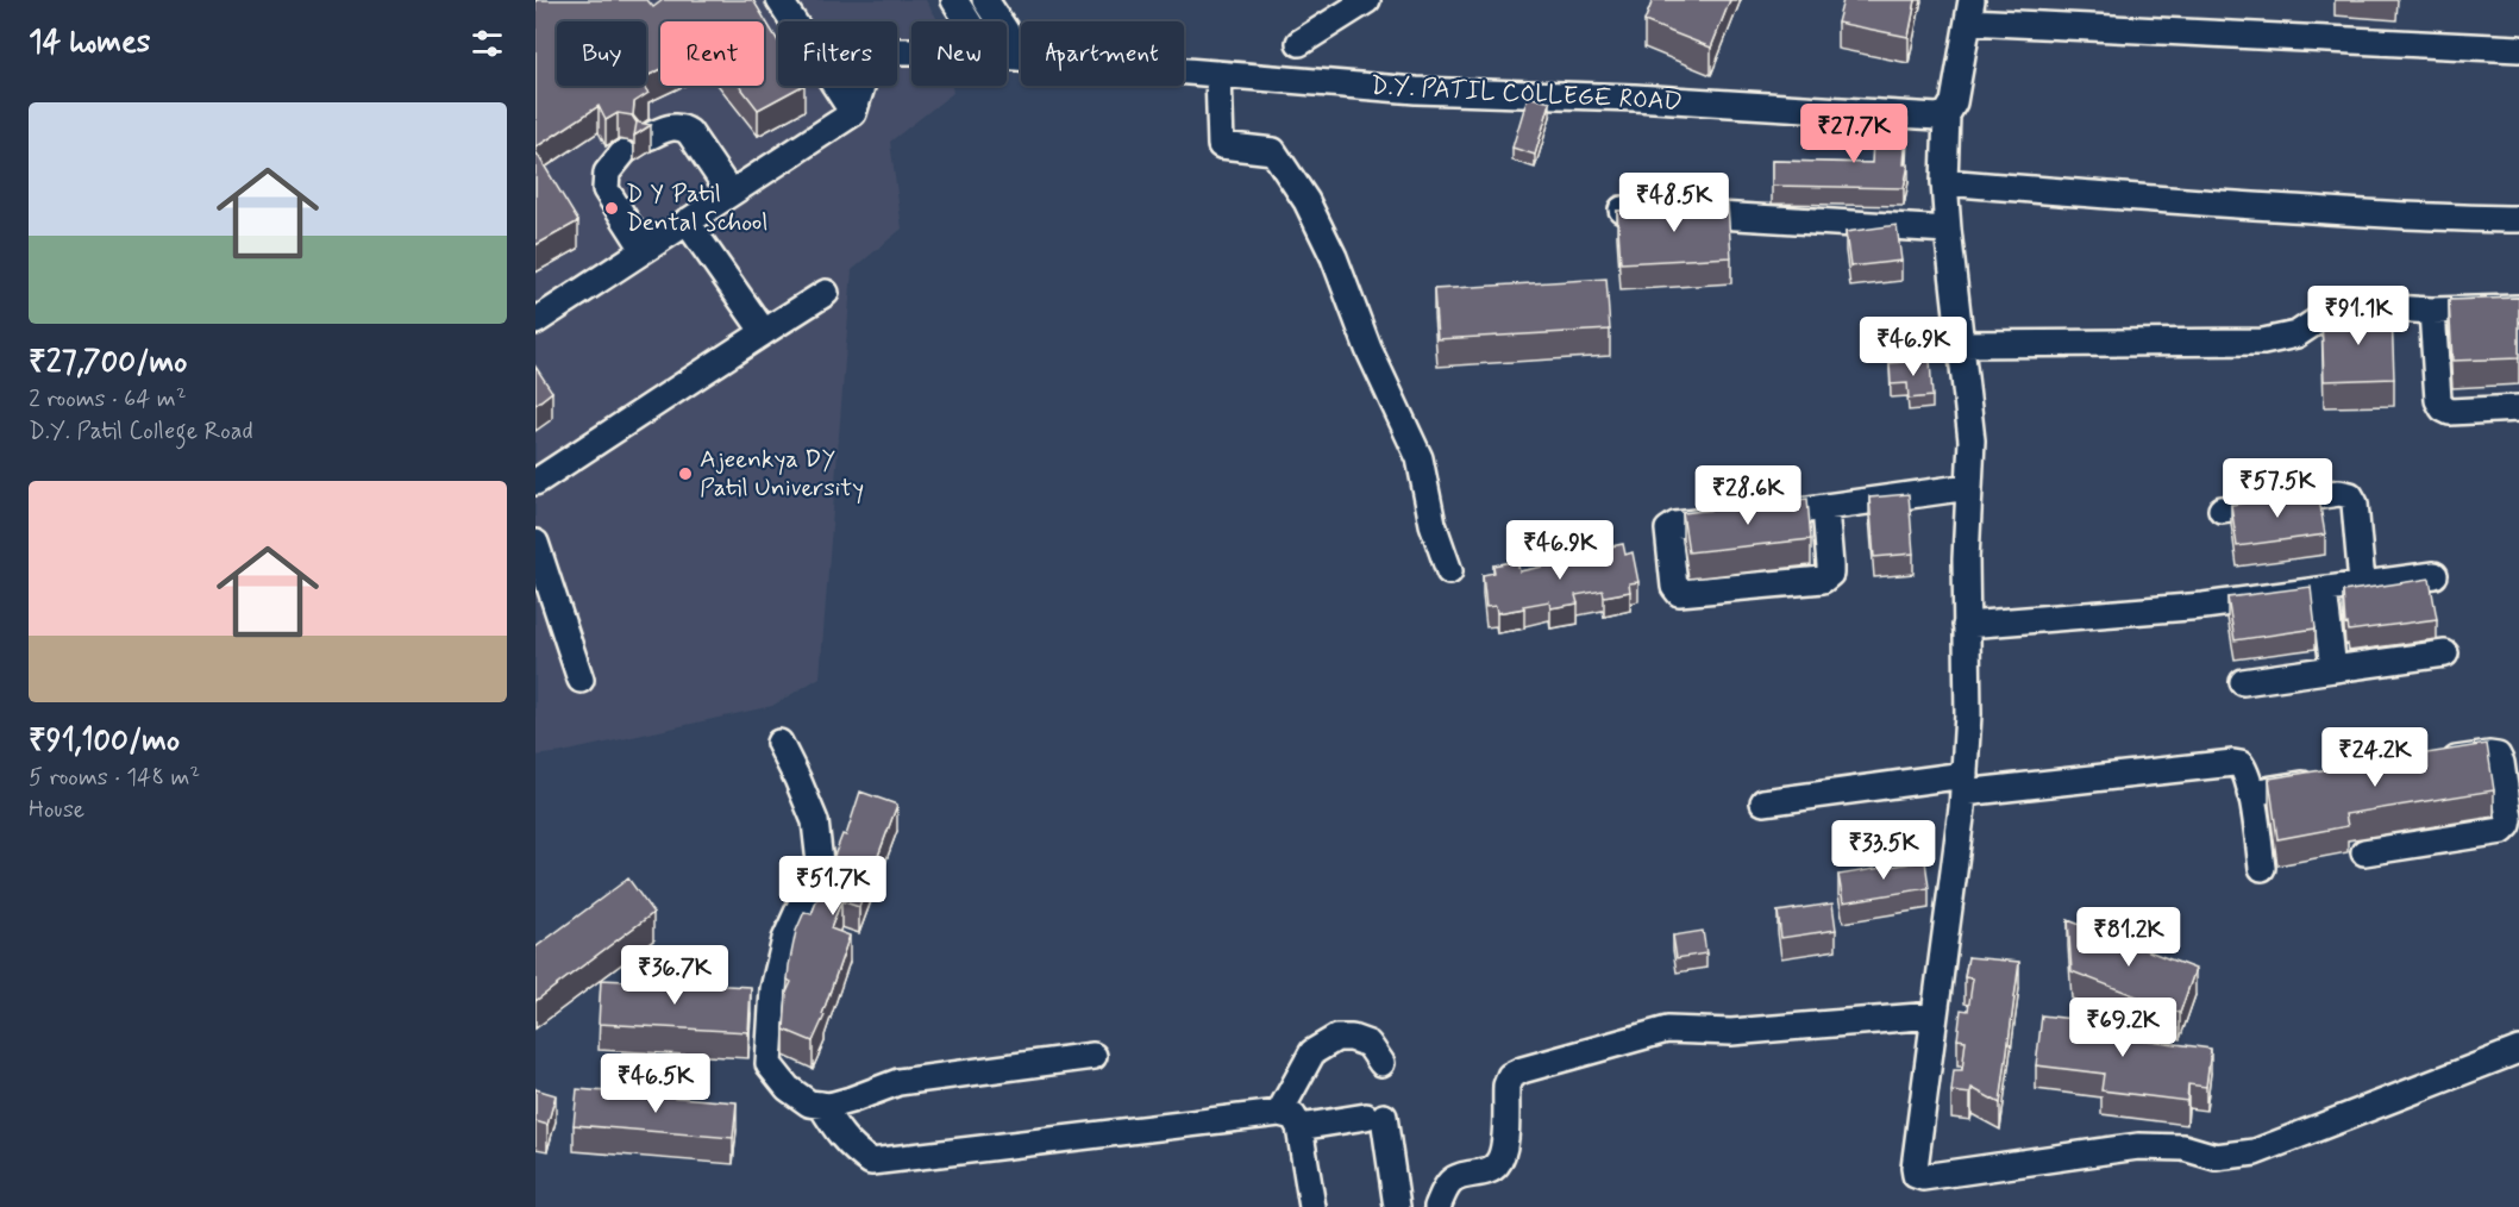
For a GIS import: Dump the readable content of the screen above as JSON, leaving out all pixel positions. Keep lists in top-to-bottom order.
{
  "streets": {
    "street": ["D.Y. PATIL COLLEGE ROAD"]
  },
  "places": ["D Y Patil Dental School", "Ajeenkya DY Patil University"],
  "page": {
    "heading": "14 homes",
    "chip": [
      "Buy",
      "Rent",
      "Filters",
      "New",
      "Apartment"
    ],
    "list": [
      {
        "name": "₹27,700/mo",
        "note": "2 rooms · 64 m² · D.Y. Patil College Road"
      },
      {
        "name": "₹91,100/mo",
        "note": "5 rooms · 148 m² · House"
      }
    ],
    "price": [
      "₹27.7K",
      "₹48.5K",
      "₹91.1K",
      "₹46.9K",
      "₹57.5K",
      "₹28.6K",
      "₹46.9K",
      "₹24.2K",
      "₹33.5K",
      "₹51.7K",
      "₹81.2K",
      "₹36.7K",
      "₹69.2K",
      "₹46.5K"
    ]
  }
}
